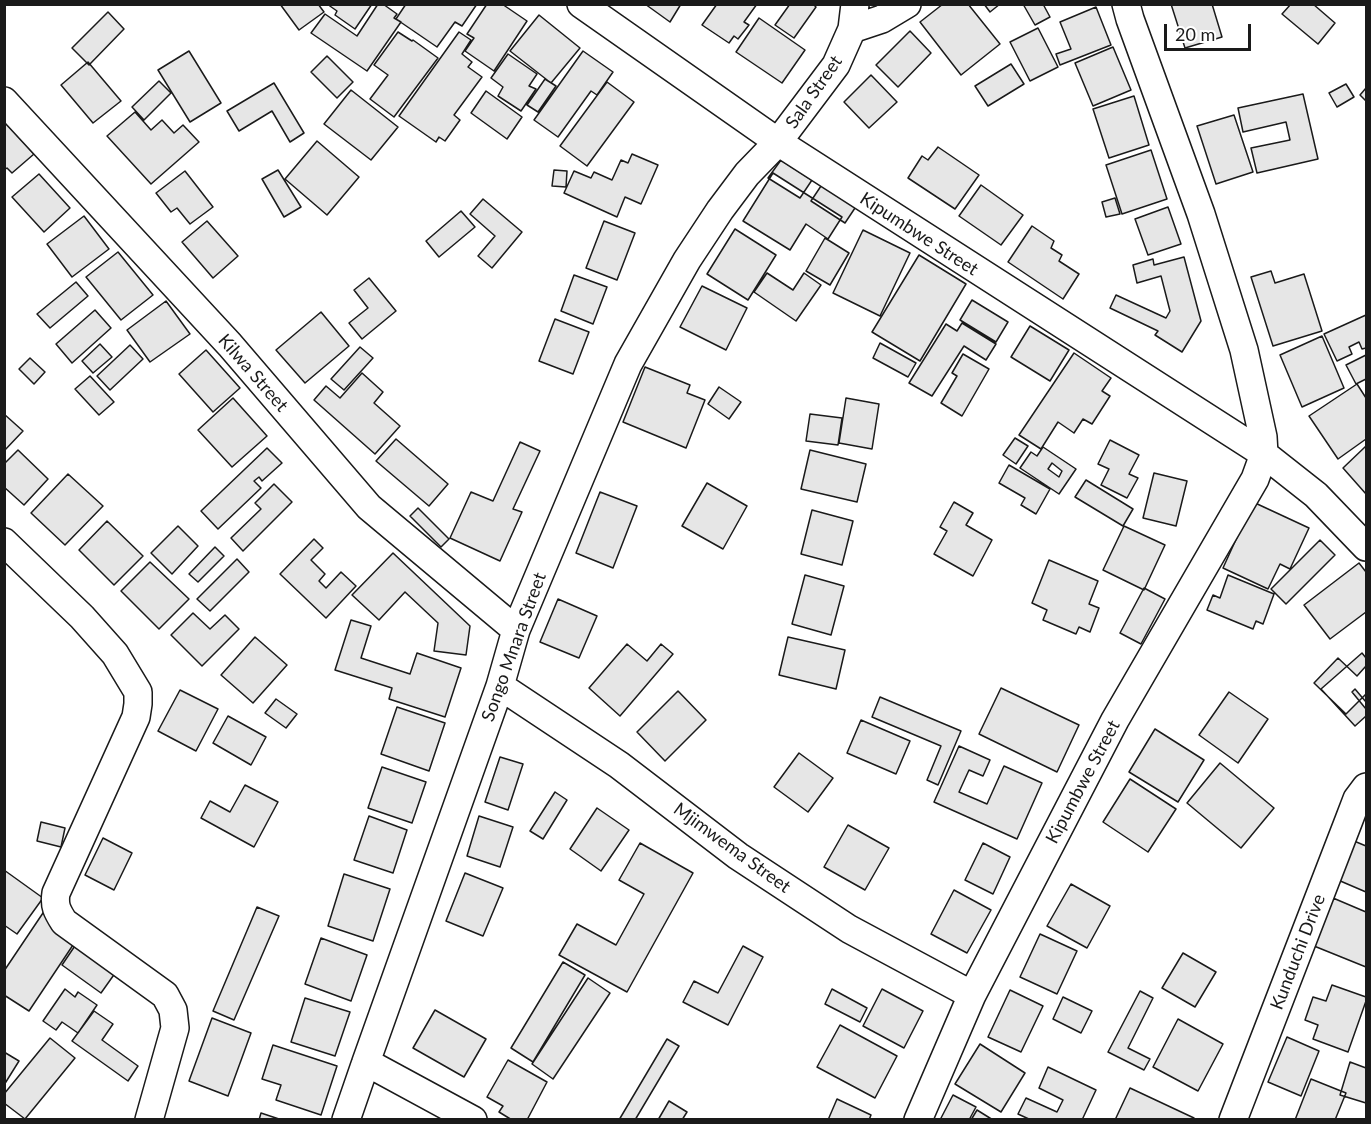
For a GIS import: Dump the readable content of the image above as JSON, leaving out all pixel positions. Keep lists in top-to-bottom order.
{
  "streets": {
    "street": [
      "Sala Street",
      "Kipumbwe Street",
      "Kilwa Street",
      "Songo Mnara Street",
      "Mjimwema Street",
      "Kunduchi Drive"
    ]
  },
  "crossings": [
    ["Sala Street", "Kipumbwe Street"],
    ["Sala Street", "Songo Mnara Street"],
    ["Kipumbwe Street", "Songo Mnara Street"],
    ["Kipumbwe Street", "Mjimwema Street"],
    ["Kilwa Street", "Songo Mnara Street"],
    ["Songo Mnara Street", "Mjimwema Street"]
  ],
  "scale_bar": "20 m"
}
